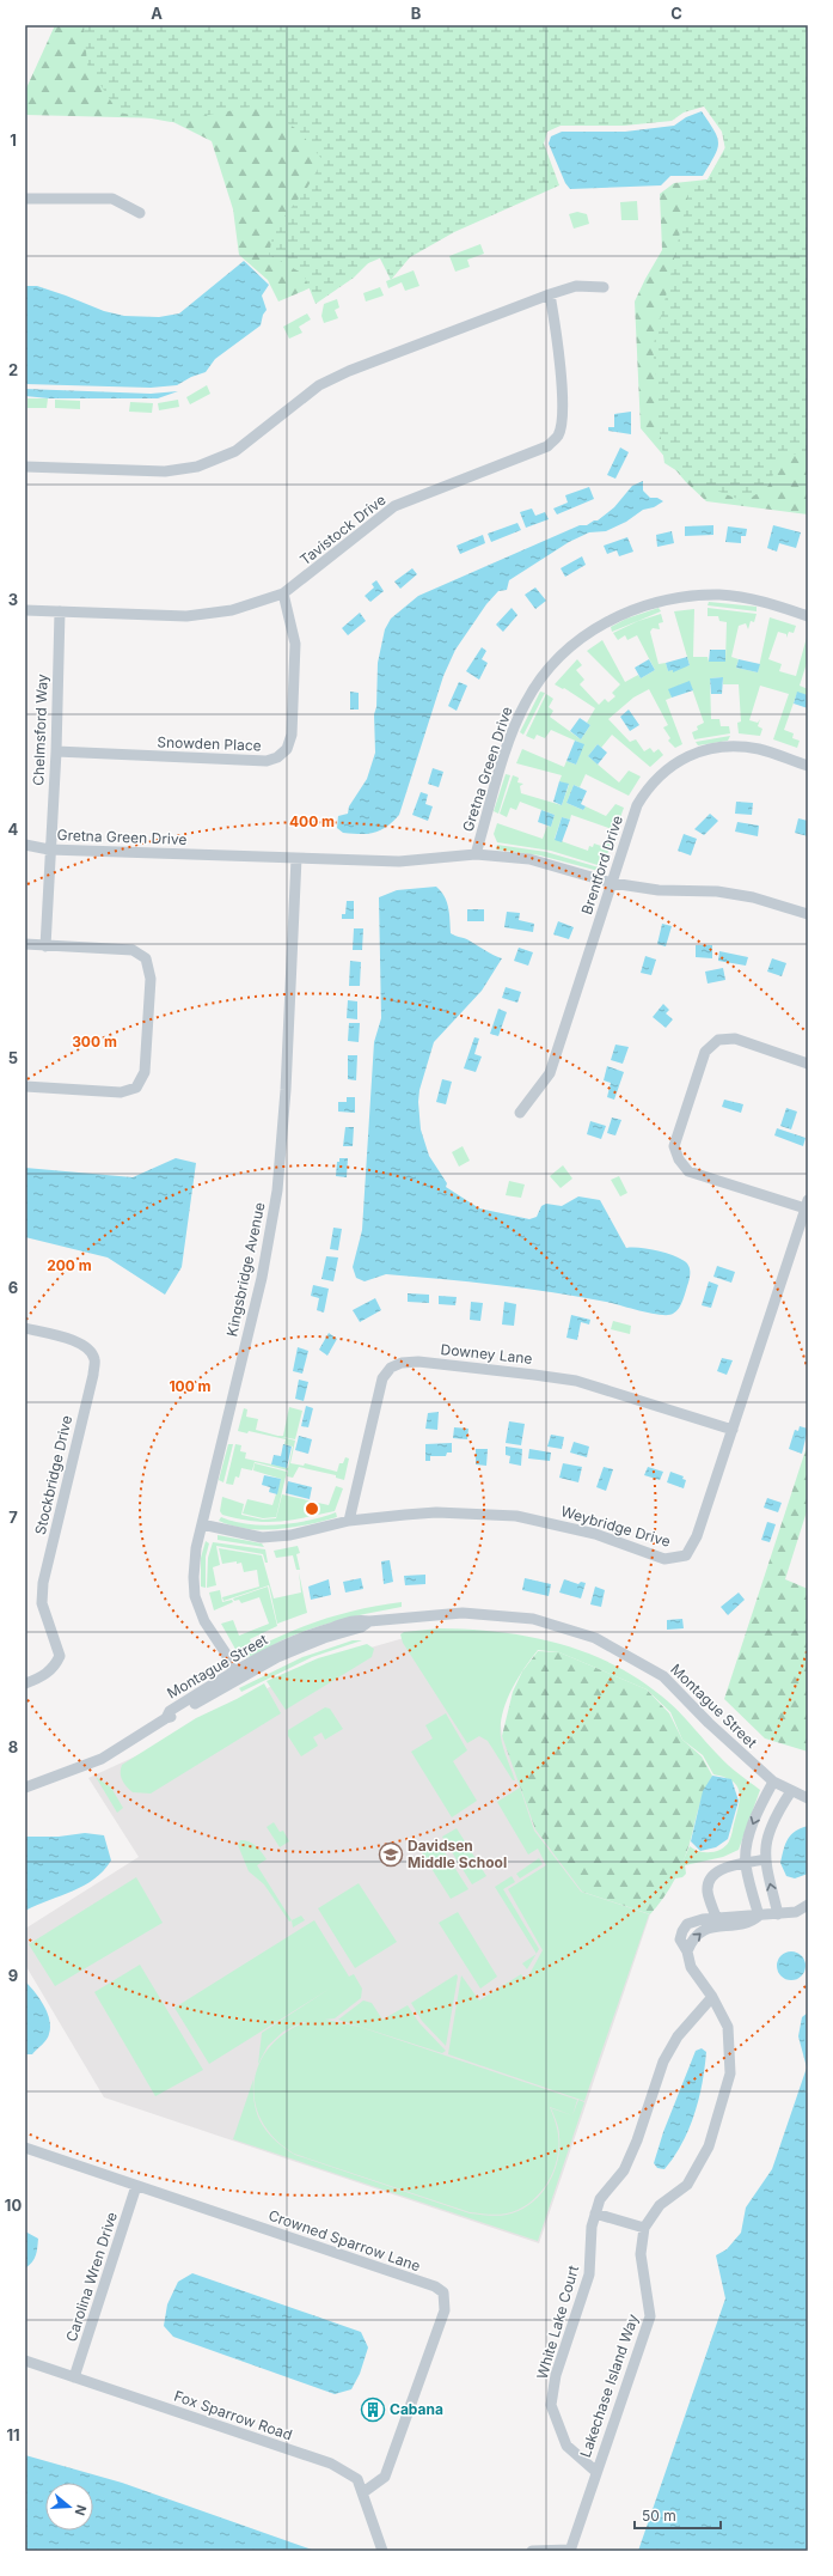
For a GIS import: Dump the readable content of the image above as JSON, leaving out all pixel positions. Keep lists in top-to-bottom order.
{
  "streets": {
    "street": [
      "Tavistock Drive",
      "Chelmsford Way",
      "Snowden Place",
      "Gretna Green Drive",
      "Brentford Drive",
      "Kingsbridge Avenue",
      "Downey Lane",
      "Stockbridge Drive",
      "Weybridge Drive",
      "Montague Street",
      "Crowned Sparrow Lane",
      "Carolina Wren Drive",
      "White Lake Court",
      "Lakechase Island Way",
      "Fox Sparrow Road"
    ]
  },
  "crossings": [
    ["Tavistock Drive", "Chelmsford Way"],
    ["Tavistock Drive", "Snowden Place"],
    ["Chelmsford Way", "Snowden Place"],
    ["Chelmsford Way", "Gretna Green Drive"],
    ["Gretna Green Drive", "Brentford Drive"],
    ["Gretna Green Drive", "Kingsbridge Avenue"],
    ["Kingsbridge Avenue", "Weybridge Drive"],
    ["Kingsbridge Avenue", "Montague Street"],
    ["Downey Lane", "Weybridge Drive"],
    ["Crowned Sparrow Lane", "Carolina Wren Drive"],
    ["Crowned Sparrow Lane", "Fox Sparrow Road"],
    ["Carolina Wren Drive", "Fox Sparrow Road"],
    ["White Lake Court", "Lakechase Island Way"]
  ],
  "places": {
    "school or university": ["Davidsen Middle School"],
    "building": ["Cabana"]
  },
  "scale_bar": "50 m",
  "north": "right",
  "grid": {
    "columns": ["A", "B", "C"],
    "rows": [
      "1",
      "2",
      "3",
      "4",
      "5",
      "6",
      "7",
      "8",
      "9",
      "10",
      "11"
    ]
  },
  "rings": [
    "400 m",
    "300 m",
    "200 m",
    "100 m"
  ]
}
